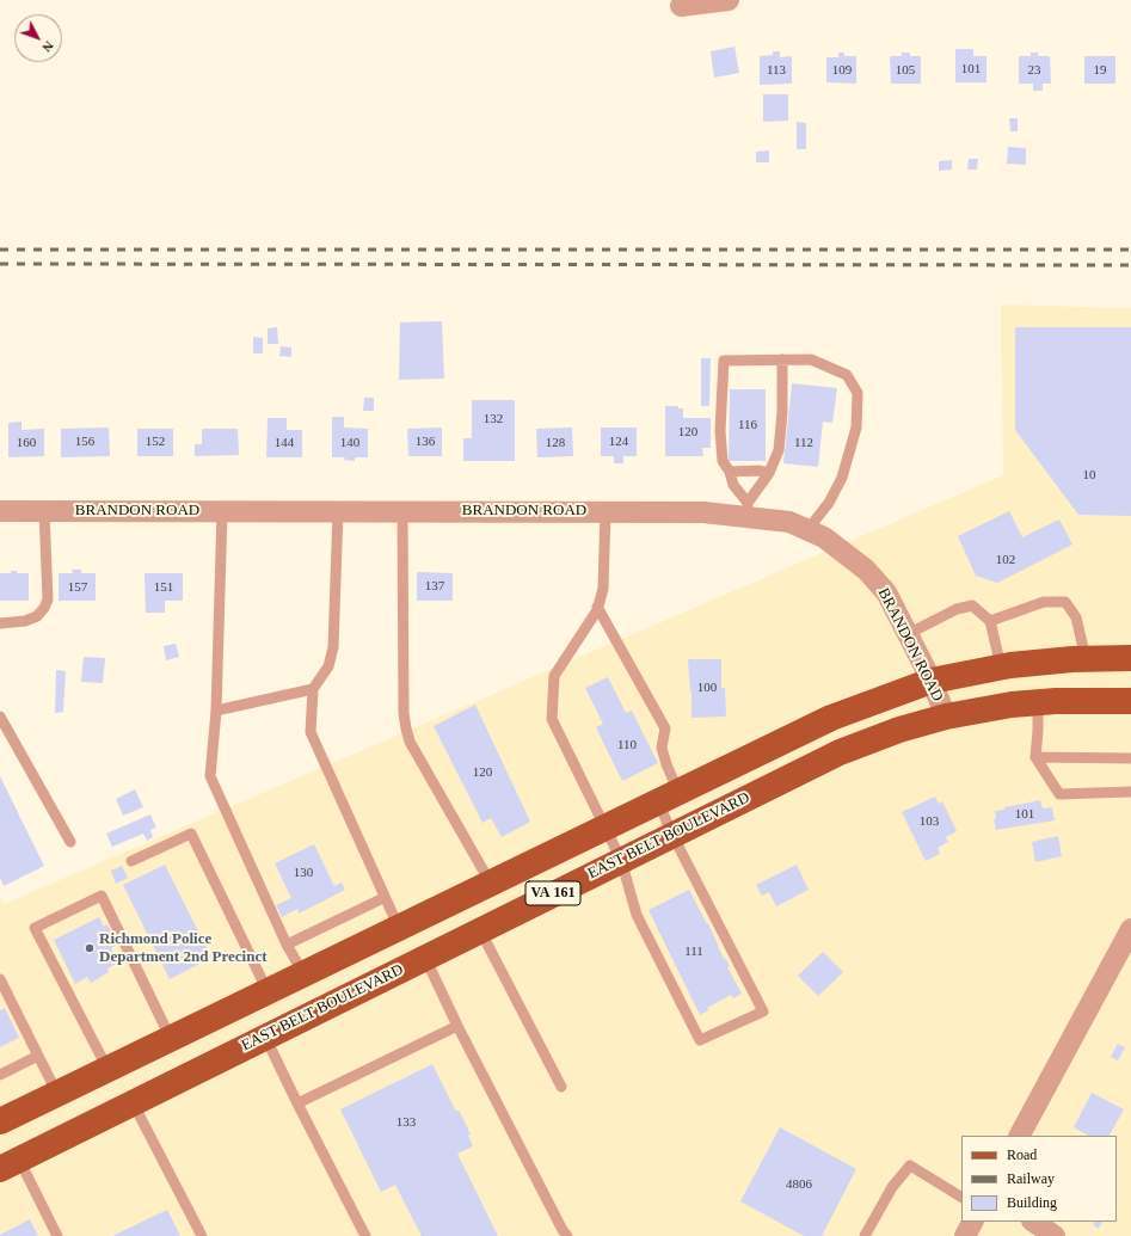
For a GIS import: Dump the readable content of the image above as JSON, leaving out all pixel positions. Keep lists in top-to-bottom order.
{
  "streets": {
    "main road": ["EAST BELT BOULEVARD", "VA 161"],
    "street": ["BRANDON ROAD"]
  },
  "crossings": [
    ["BRANDON ROAD", "EAST BELT BOULEVARD"],
    ["BRANDON ROAD", "VA 161"]
  ],
  "places": ["Richmond Police Department 2nd Precinct"],
  "house_numbers": [
    "101",
    "113",
    "109",
    "105",
    "23",
    "19",
    "132",
    "116",
    "120",
    "156",
    "152",
    "136",
    "124",
    "160",
    "144",
    "140",
    "128",
    "112",
    "10",
    "102",
    "137",
    "157",
    "151",
    "100",
    "110",
    "120",
    "101",
    "103",
    "130",
    "111",
    "133",
    "4806"
  ],
  "legend": ["Road", "Railway", "Building"],
  "north": "bottom right"
}
